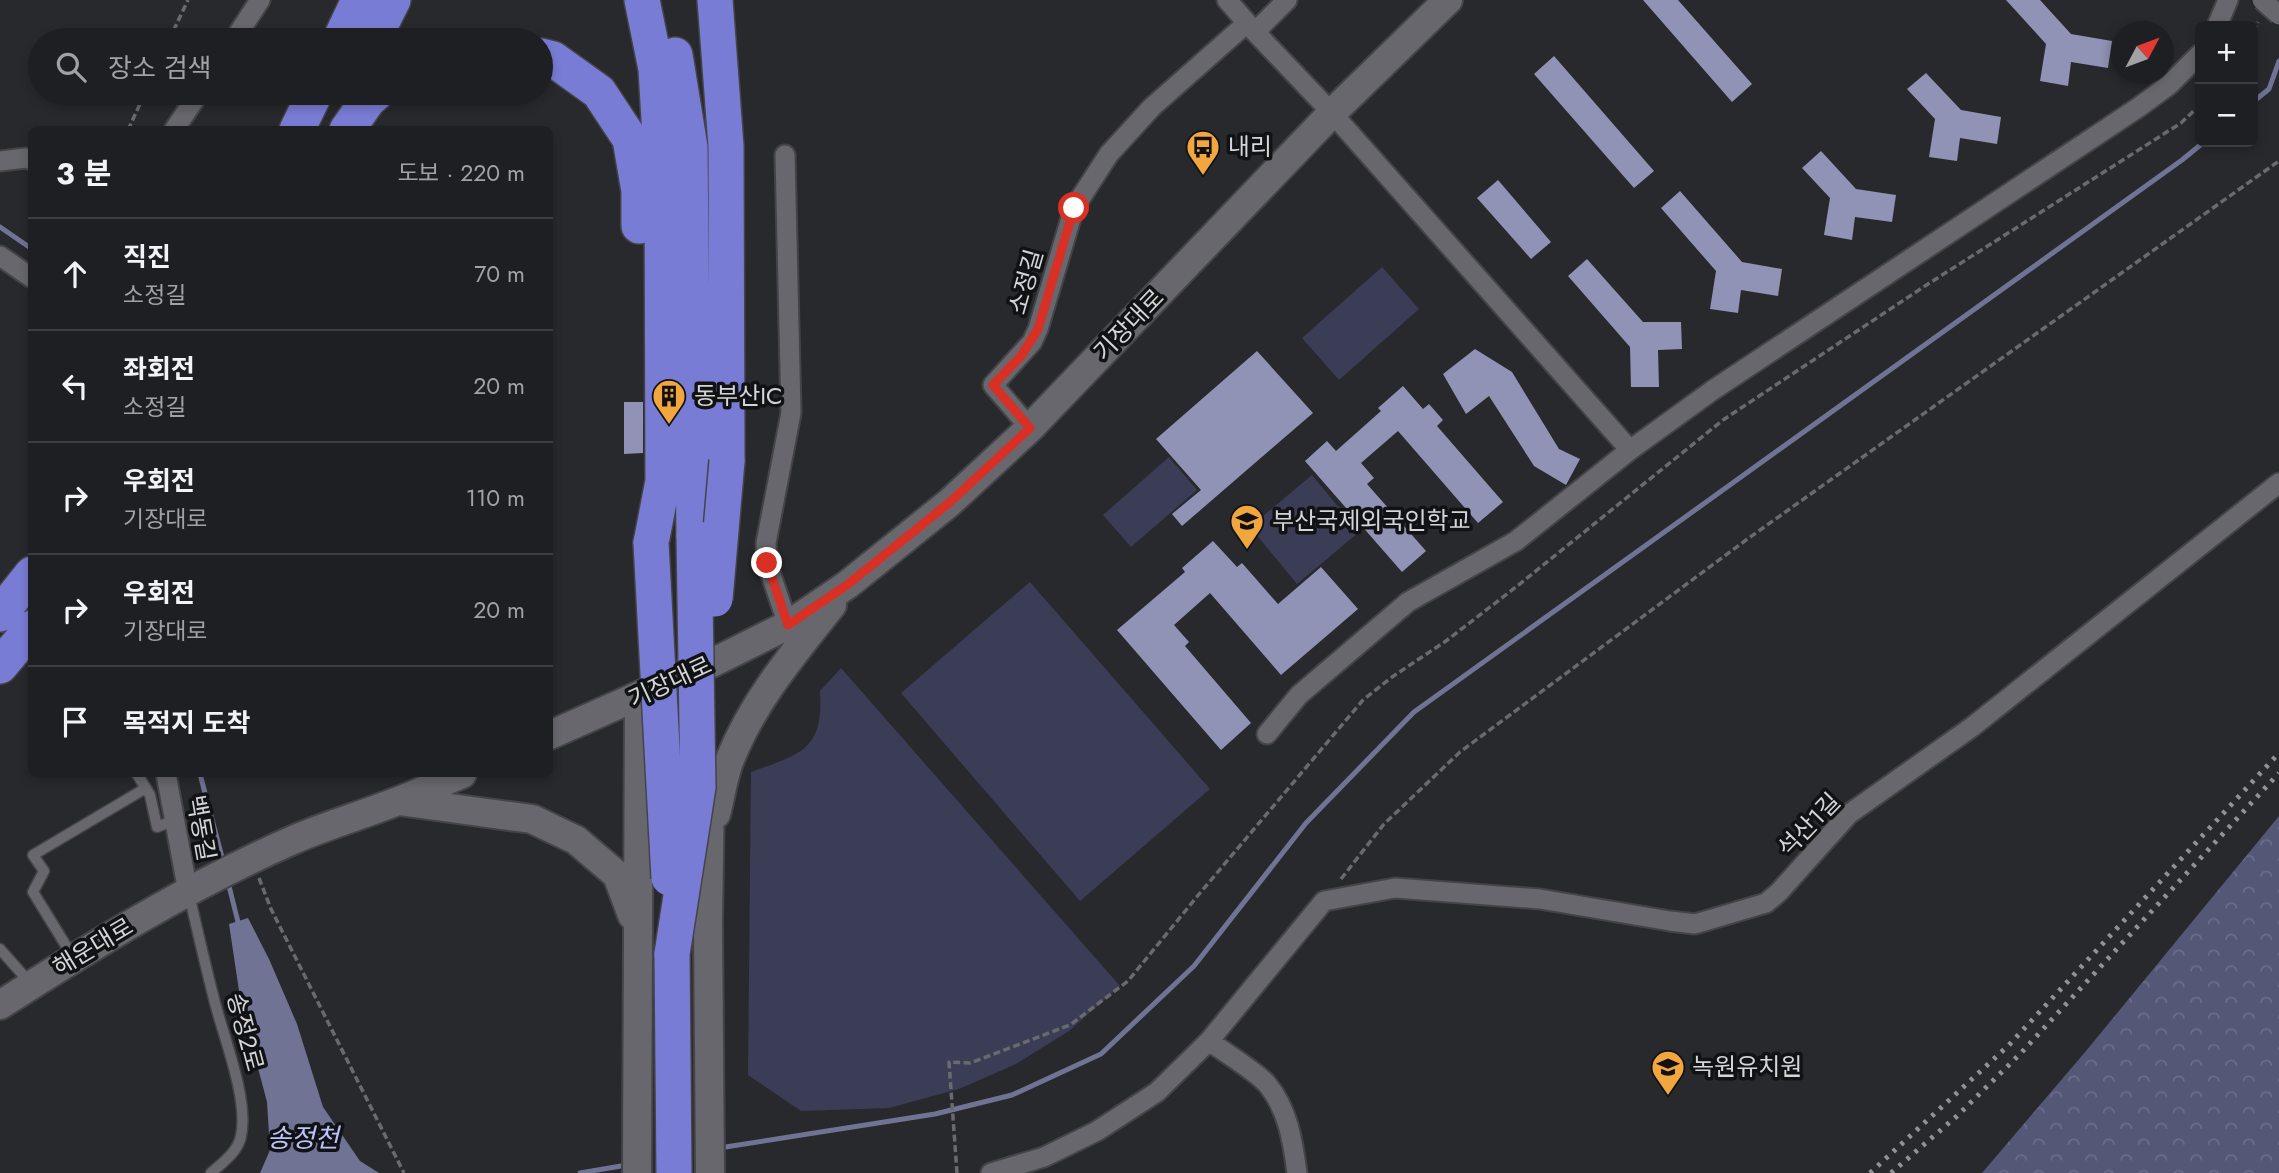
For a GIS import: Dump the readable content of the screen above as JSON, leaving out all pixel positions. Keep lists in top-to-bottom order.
{
  "streets": {
    "main road": ["기장대로", "해운대로"],
    "street": ["소정길", "석산1길", "백동길"],
    "lane": ["송정2로"]
  },
  "crossings": [
    ["소정길", "기장대로"],
    ["백동길", "해운대로"],
    ["백동길", "송정2로"],
    ["해운대로", "송정2로"]
  ],
  "water": ["송정천"],
  "places": {
    "bus stop": ["내리"],
    "building": ["동부산IC"],
    "school or university": ["부산국제외국인학교", "녹원유치원"]
  },
  "north": "top right",
  "page": {
    "map_buttons": ["+", "−"],
    "search": "장소 검색",
    "heading": ["3 분", "도보 · 220 m"],
    "list": [
      ["직진", "소정길", "70 m"],
      ["좌회전", "소정길", "20 m"],
      ["우회전", "기장대로", "110 m"],
      ["우회전", "기장대로", "20 m"],
      "목적지 도착"
    ]
  }
}
